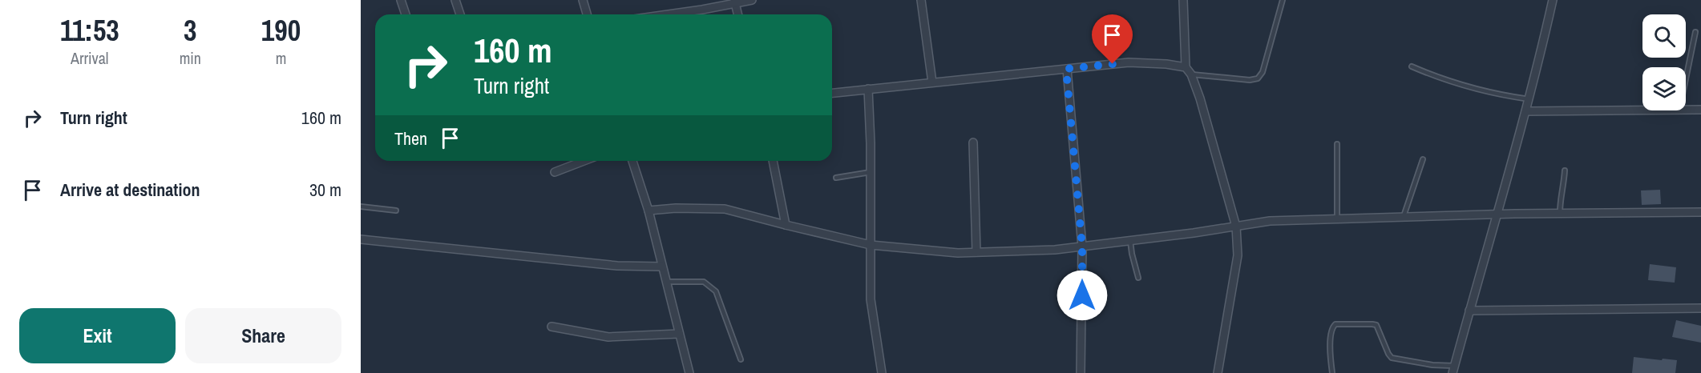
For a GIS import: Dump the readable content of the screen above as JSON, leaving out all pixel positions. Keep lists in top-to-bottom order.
{
  "page": {
    "eta": [
      "11:53",
      "Arrival",
      "3",
      "min",
      "190",
      "m"
    ],
    "turn": ["160 m", "Turn right"],
    "list": [
      {
        "name": "Turn right",
        "value": "160 m"
      },
      {
        "name": "Arrive at destination",
        "value": "30 m"
      }
    ],
    "then": "Then",
    "buttons": ["Exit", "Share"]
  }
}
